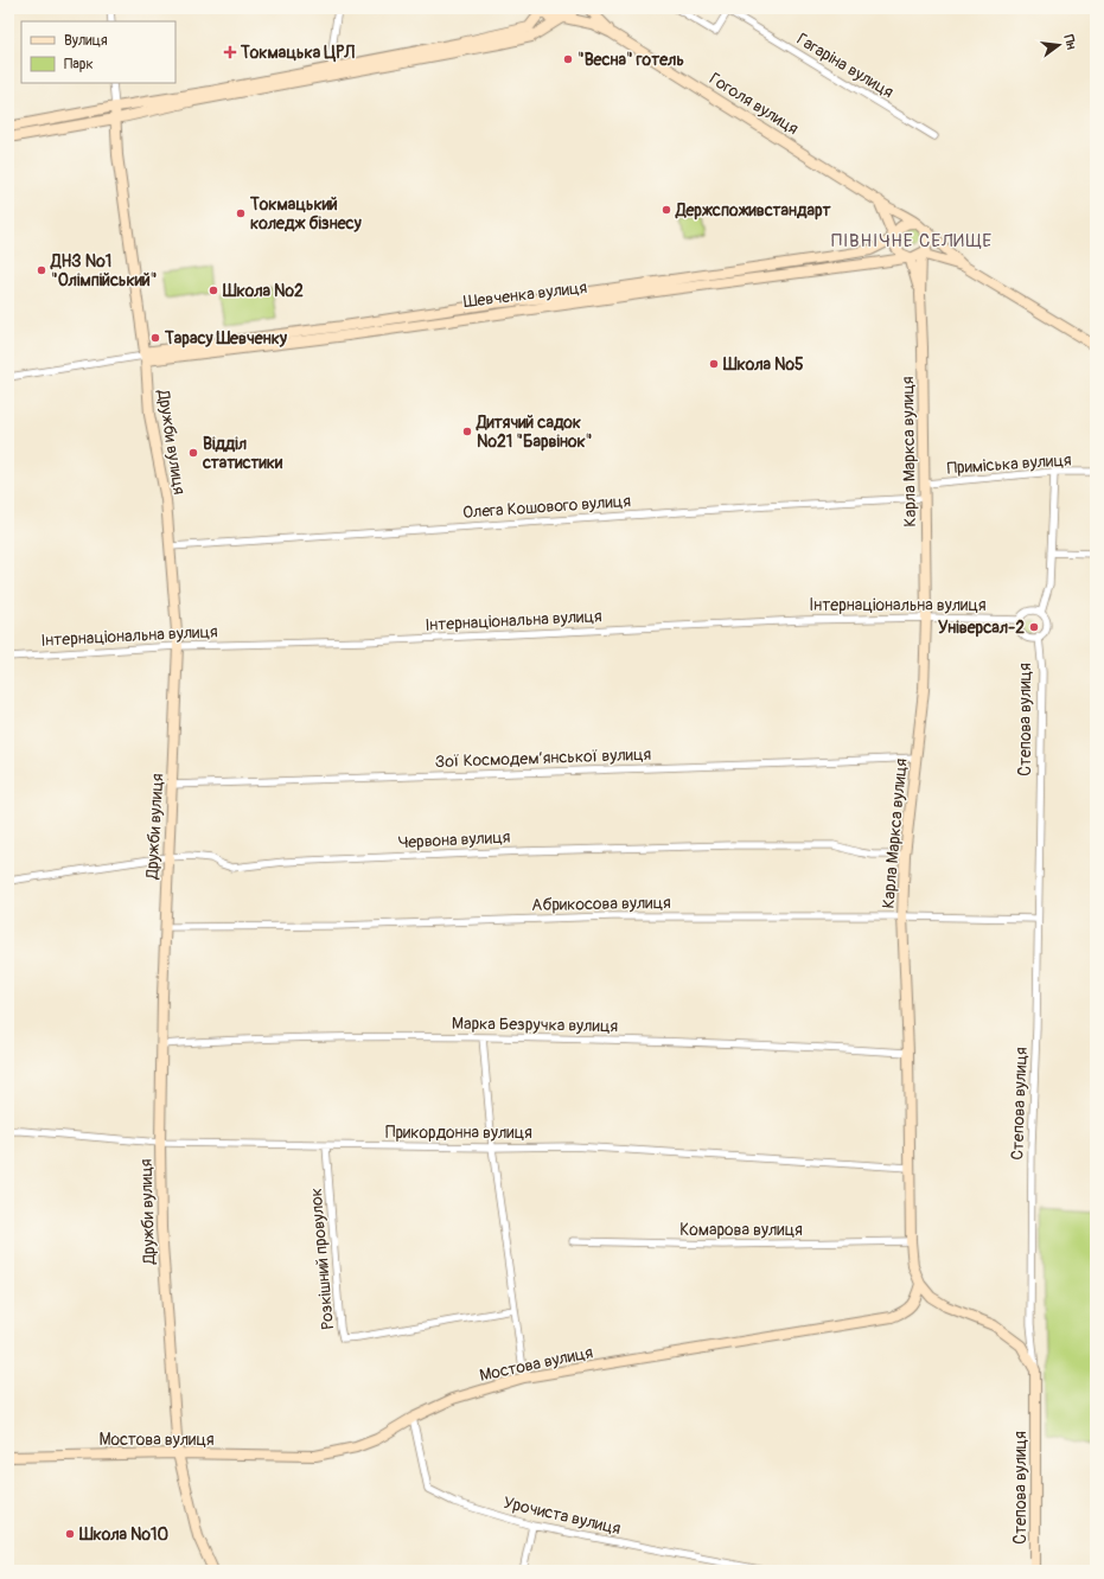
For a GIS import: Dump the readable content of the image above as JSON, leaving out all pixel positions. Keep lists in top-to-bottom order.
{
  "streets": {
    "street": [
      "Гагаріна вулиця",
      "Гоголя вулиця",
      "Шевченка вулиця",
      "Дружби вулиця",
      "Карла Маркса вулиця",
      "Приміська вулиця",
      "Олега Кошового вулиця",
      "Інтернаціональна вулиця",
      "Степова вулиця",
      "Зої Космодем’янської вулиця",
      "Червона вулиця",
      "Абрикосова вулиця",
      "Марка Безручка вулиця",
      "Прикордонна вулиця",
      "Комарова вулиця",
      "Розкішний провулок",
      "Мостова вулиця",
      "Урочиста вулиця"
    ]
  },
  "crossings": [
    ["Гоголя вулиця", "Шевченка вулиця"],
    ["Гоголя вулиця", "Карла Маркса вулиця"],
    ["Шевченка вулиця", "Дружби вулиця"],
    ["Шевченка вулиця", "Карла Маркса вулиця"],
    ["Дружби вулиця", "Олега Кошового вулиця"],
    ["Дружби вулиця", "Інтернаціональна вулиця"],
    ["Дружби вулиця", "Зої Космодем’янської вулиця"],
    ["Дружби вулиця", "Червона вулиця"],
    ["Дружби вулиця", "Абрикосова вулиця"],
    ["Дружби вулиця", "Марка Безручка вулиця"],
    ["Дружби вулиця", "Прикордонна вулиця"],
    ["Дружби вулиця", "Мостова вулиця"],
    ["Карла Маркса вулиця", "Приміська вулиця"],
    ["Карла Маркса вулиця", "Олега Кошового вулиця"],
    ["Карла Маркса вулиця", "Інтернаціональна вулиця"],
    ["Карла Маркса вулиця", "Степова вулиця"],
    ["Карла Маркса вулиця", "Зої Космодем’янської вулиця"],
    ["Карла Маркса вулиця", "Червона вулиця"],
    ["Карла Маркса вулиця", "Абрикосова вулиця"],
    ["Карла Маркса вулиця", "Марка Безручка вулиця"],
    ["Карла Маркса вулиця", "Прикордонна вулиця"],
    ["Карла Маркса вулиця", "Комарова вулиця"],
    ["Карла Маркса вулиця", "Мостова вулиця"],
    ["Інтернаціональна вулиця", "Степова вулиця"],
    ["Степова вулиця", "Абрикосова вулиця"],
    ["Прикордонна вулиця", "Розкішний провулок"],
    ["Мостова вулиця", "Урочиста вулиця"]
  ],
  "districts": ["ПІВНІЧНЕ СЕЛИЩЕ"],
  "places": {
    "health": ["Токмацька ЦРЛ"],
    "other": [
      "\"Весна\" готель",
      "Держспоживстандарт",
      "Токмацький коледж бізнесу",
      "ДНЗ №1 \"Олімпійський\"",
      "Школа №2",
      "Тарасу Шевченку",
      "Школа №5",
      "Дитячий садок №21 \"Барвінок\"",
      "Відділ статистики",
      "Універсал-2",
      "Школа №10"
    ]
  },
  "legend": ["Вулиця", "Парк"],
  "north": "right"
}
